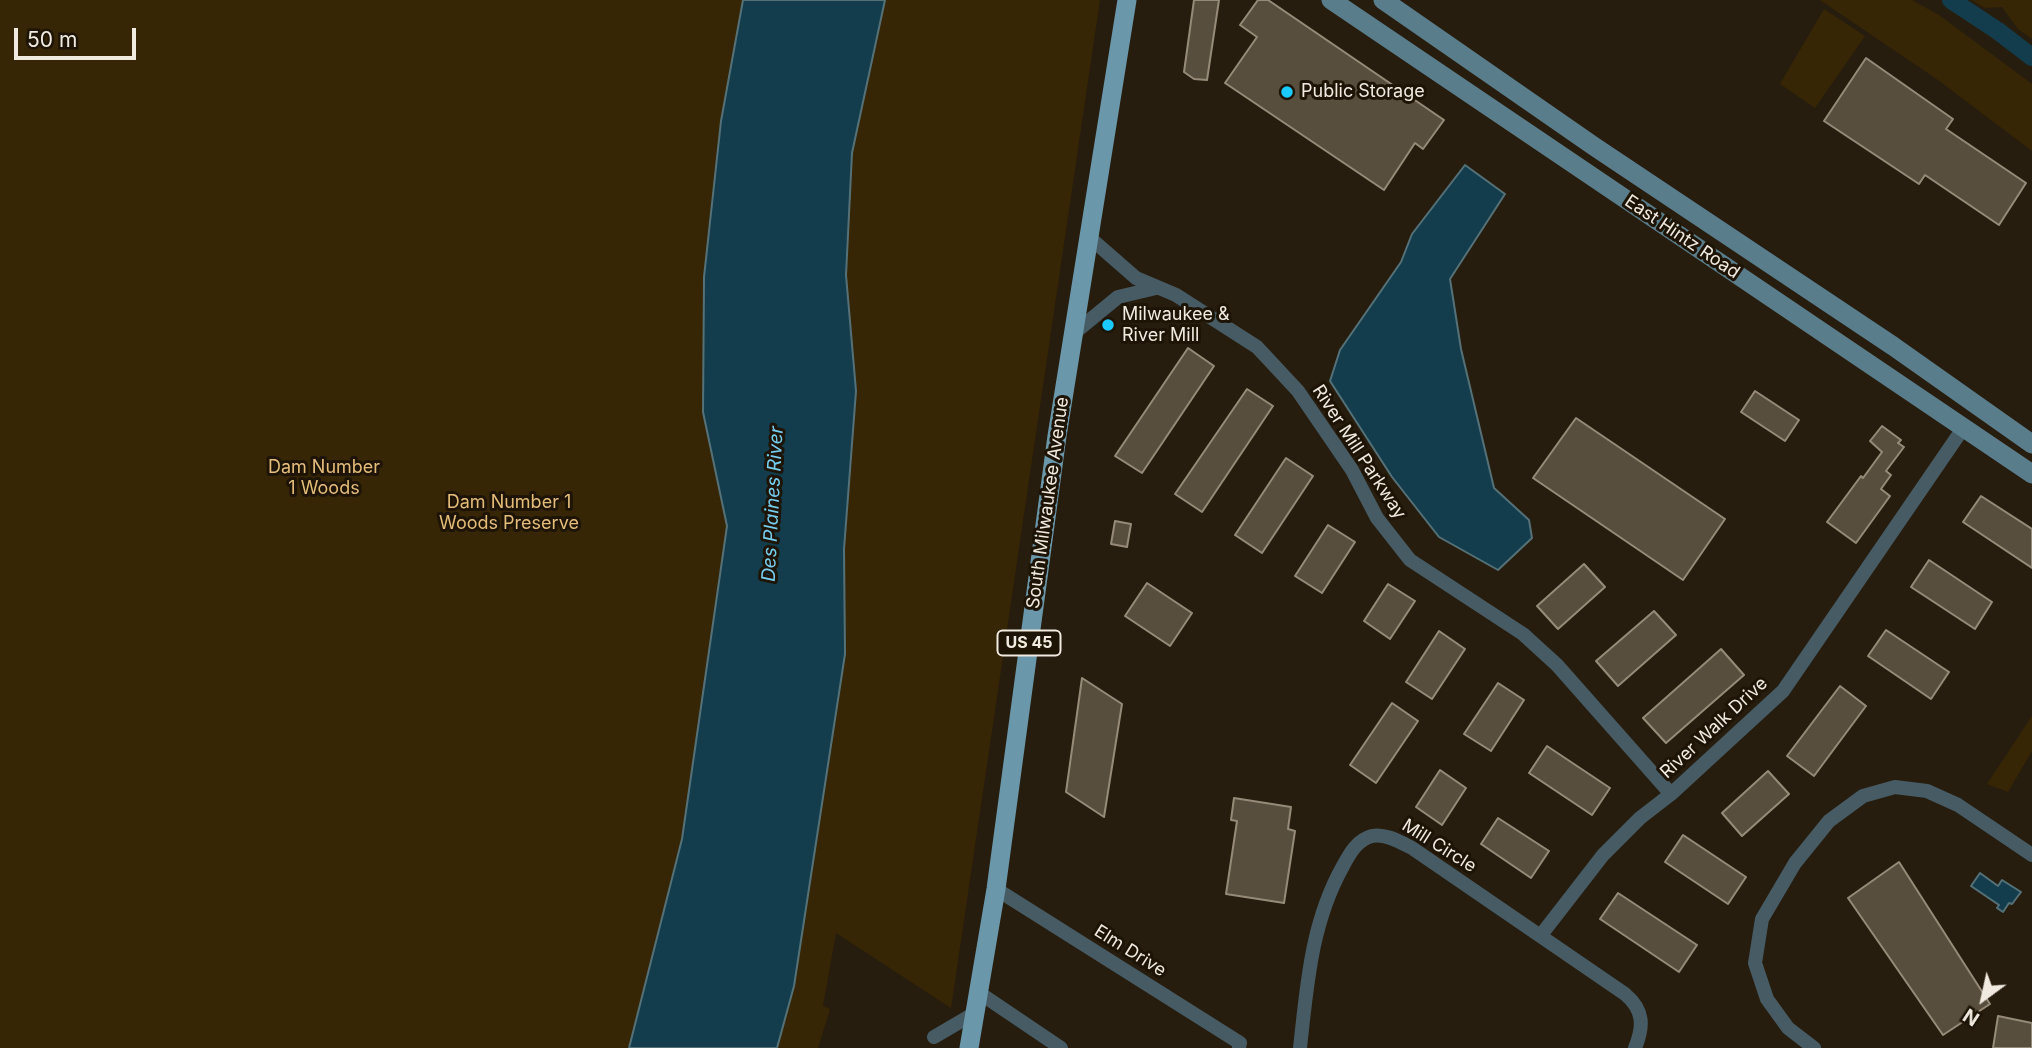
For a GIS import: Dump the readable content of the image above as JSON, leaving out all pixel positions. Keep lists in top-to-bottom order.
{
  "streets": {
    "main road": ["East Hintz Road", "South Milwaukee Avenue", "US 45"],
    "street": [
      "River Mill Parkway",
      "River Walk Drive",
      "Mill Circle",
      "Elm Drive"
    ]
  },
  "crossings": [
    ["East Hintz Road", "River Walk Drive"],
    ["River Mill Parkway", "South Milwaukee Avenue"],
    ["River Mill Parkway", "River Walk Drive"],
    ["South Milwaukee Avenue", "Elm Drive"],
    ["River Walk Drive", "Mill Circle"]
  ],
  "water": ["Des Plaines River"],
  "parks": ["Dam Number 1 Woods", "Dam Number 1 Woods Preserve"],
  "places": ["Public Storage", "Milwaukee & River Mill"],
  "scale_bar": "50 m",
  "north": "bottom left"
}
